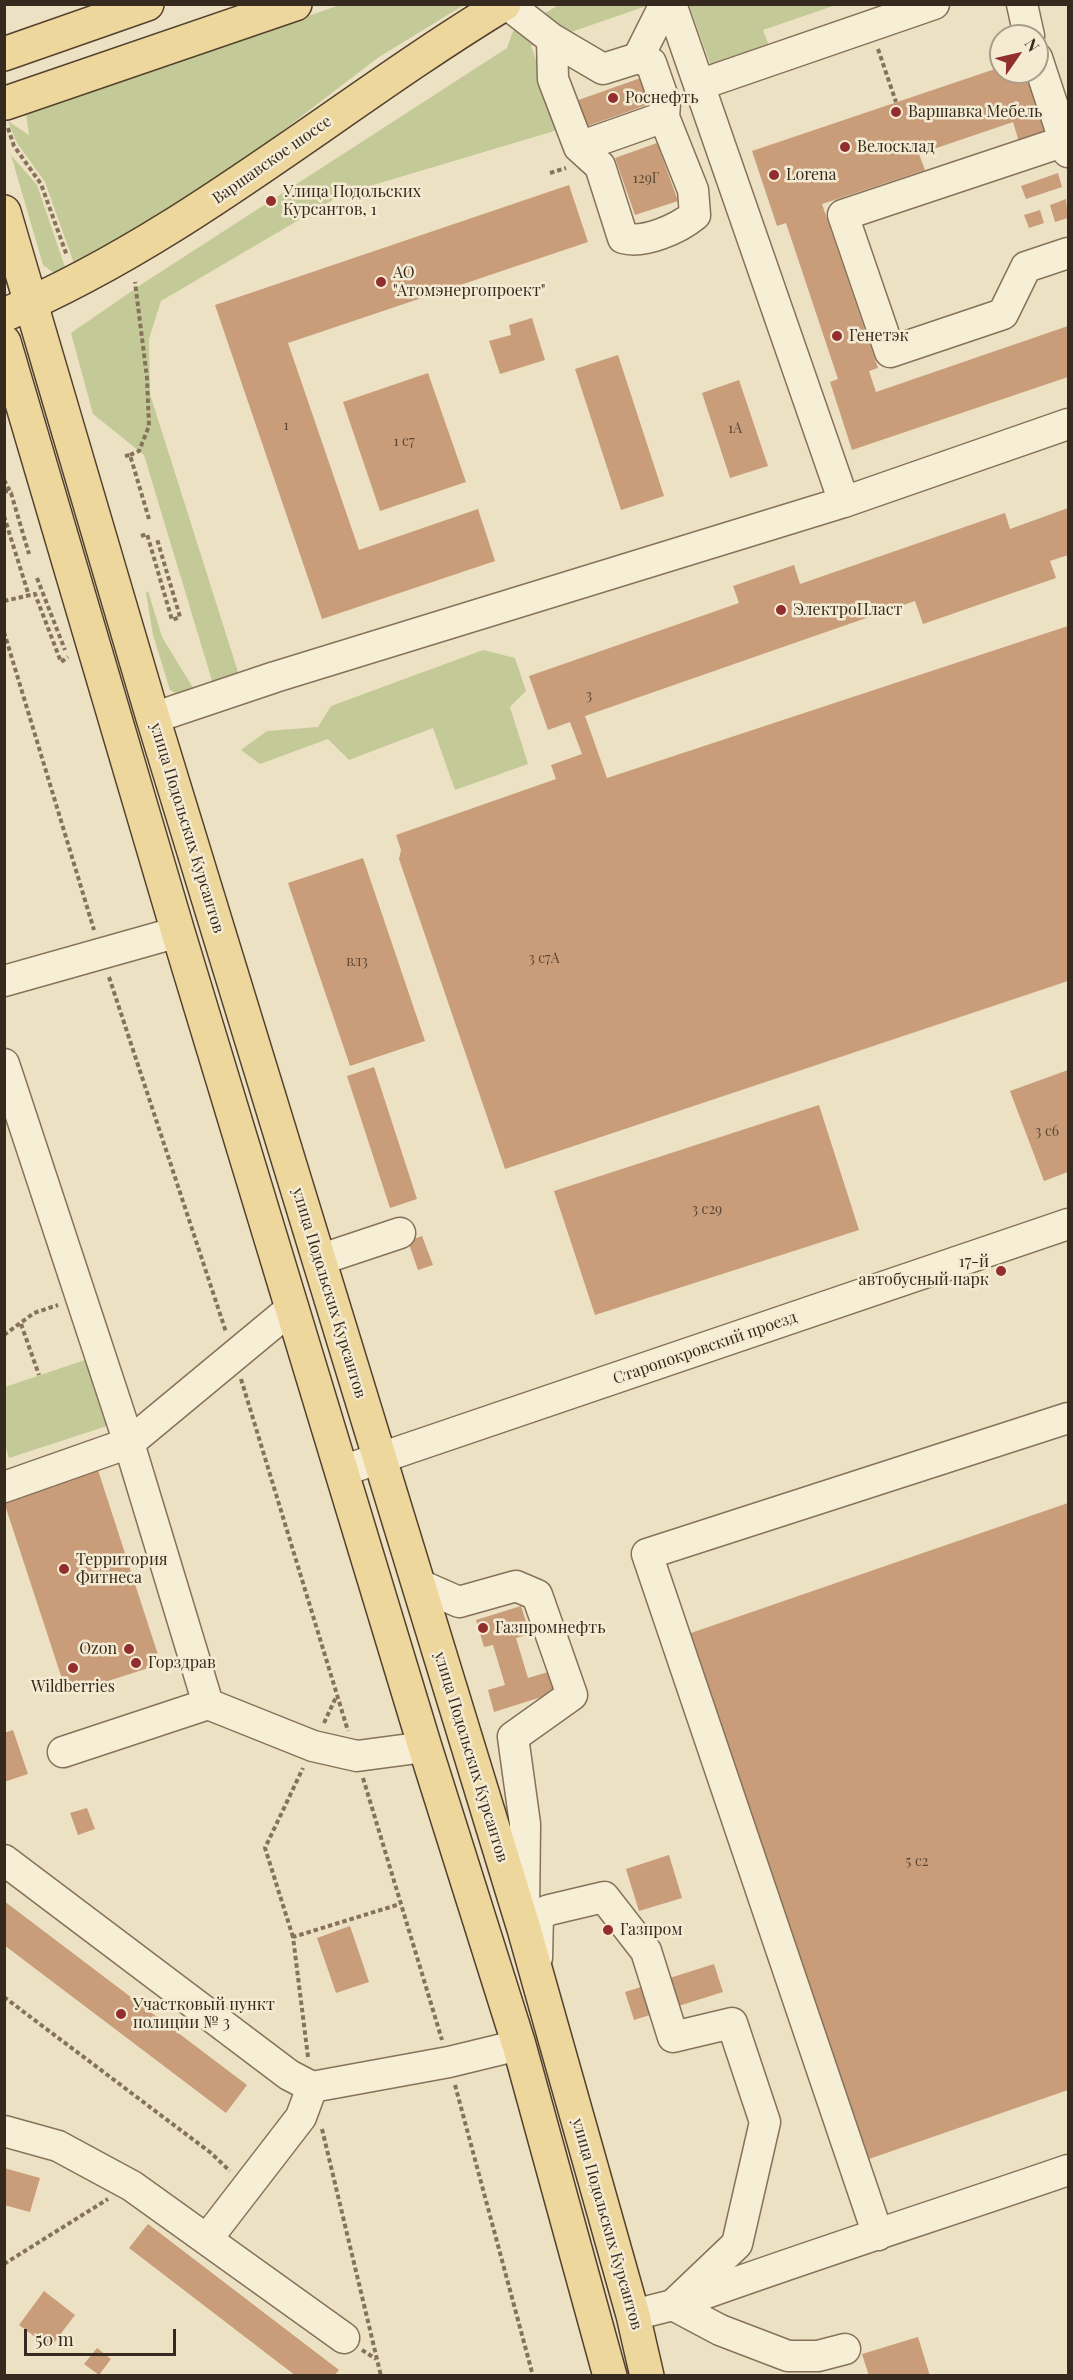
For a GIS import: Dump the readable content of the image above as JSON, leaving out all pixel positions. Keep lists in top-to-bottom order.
{
  "streets": {
    "main road": ["Варшавское шоссе", "улица Подольских Курсантов"],
    "street": ["Старопокровский проезд"]
  },
  "crossings": [
    ["Варшавское шоссе", "улица Подольских Курсантов"],
    ["улица Подольских Курсантов", "Старопокровский проезд"]
  ],
  "places": [
    "Роснефть",
    "Варшавка Мебель",
    "Велосклад",
    "Lorena",
    "Улица Подольских Курсантов, 1",
    "АО \"Атомэнергопроект\"",
    "Генетэк",
    "ЭлектроПласт",
    "17-й автобусный парк",
    "Территория Фитнеса",
    "Газпромнефть",
    "Ozon",
    "Горздрав",
    "Wildberries",
    "Газпром",
    "Участковый пункт полиции № 3"
  ],
  "house_numbers": [
    "129Г",
    "1",
    "1A",
    "1 с7",
    "3",
    "3 с7А",
    "вл3",
    "3 с6",
    "3 с29",
    "5 с2"
  ],
  "scale_bar": "50 m",
  "north": "top right"
}
